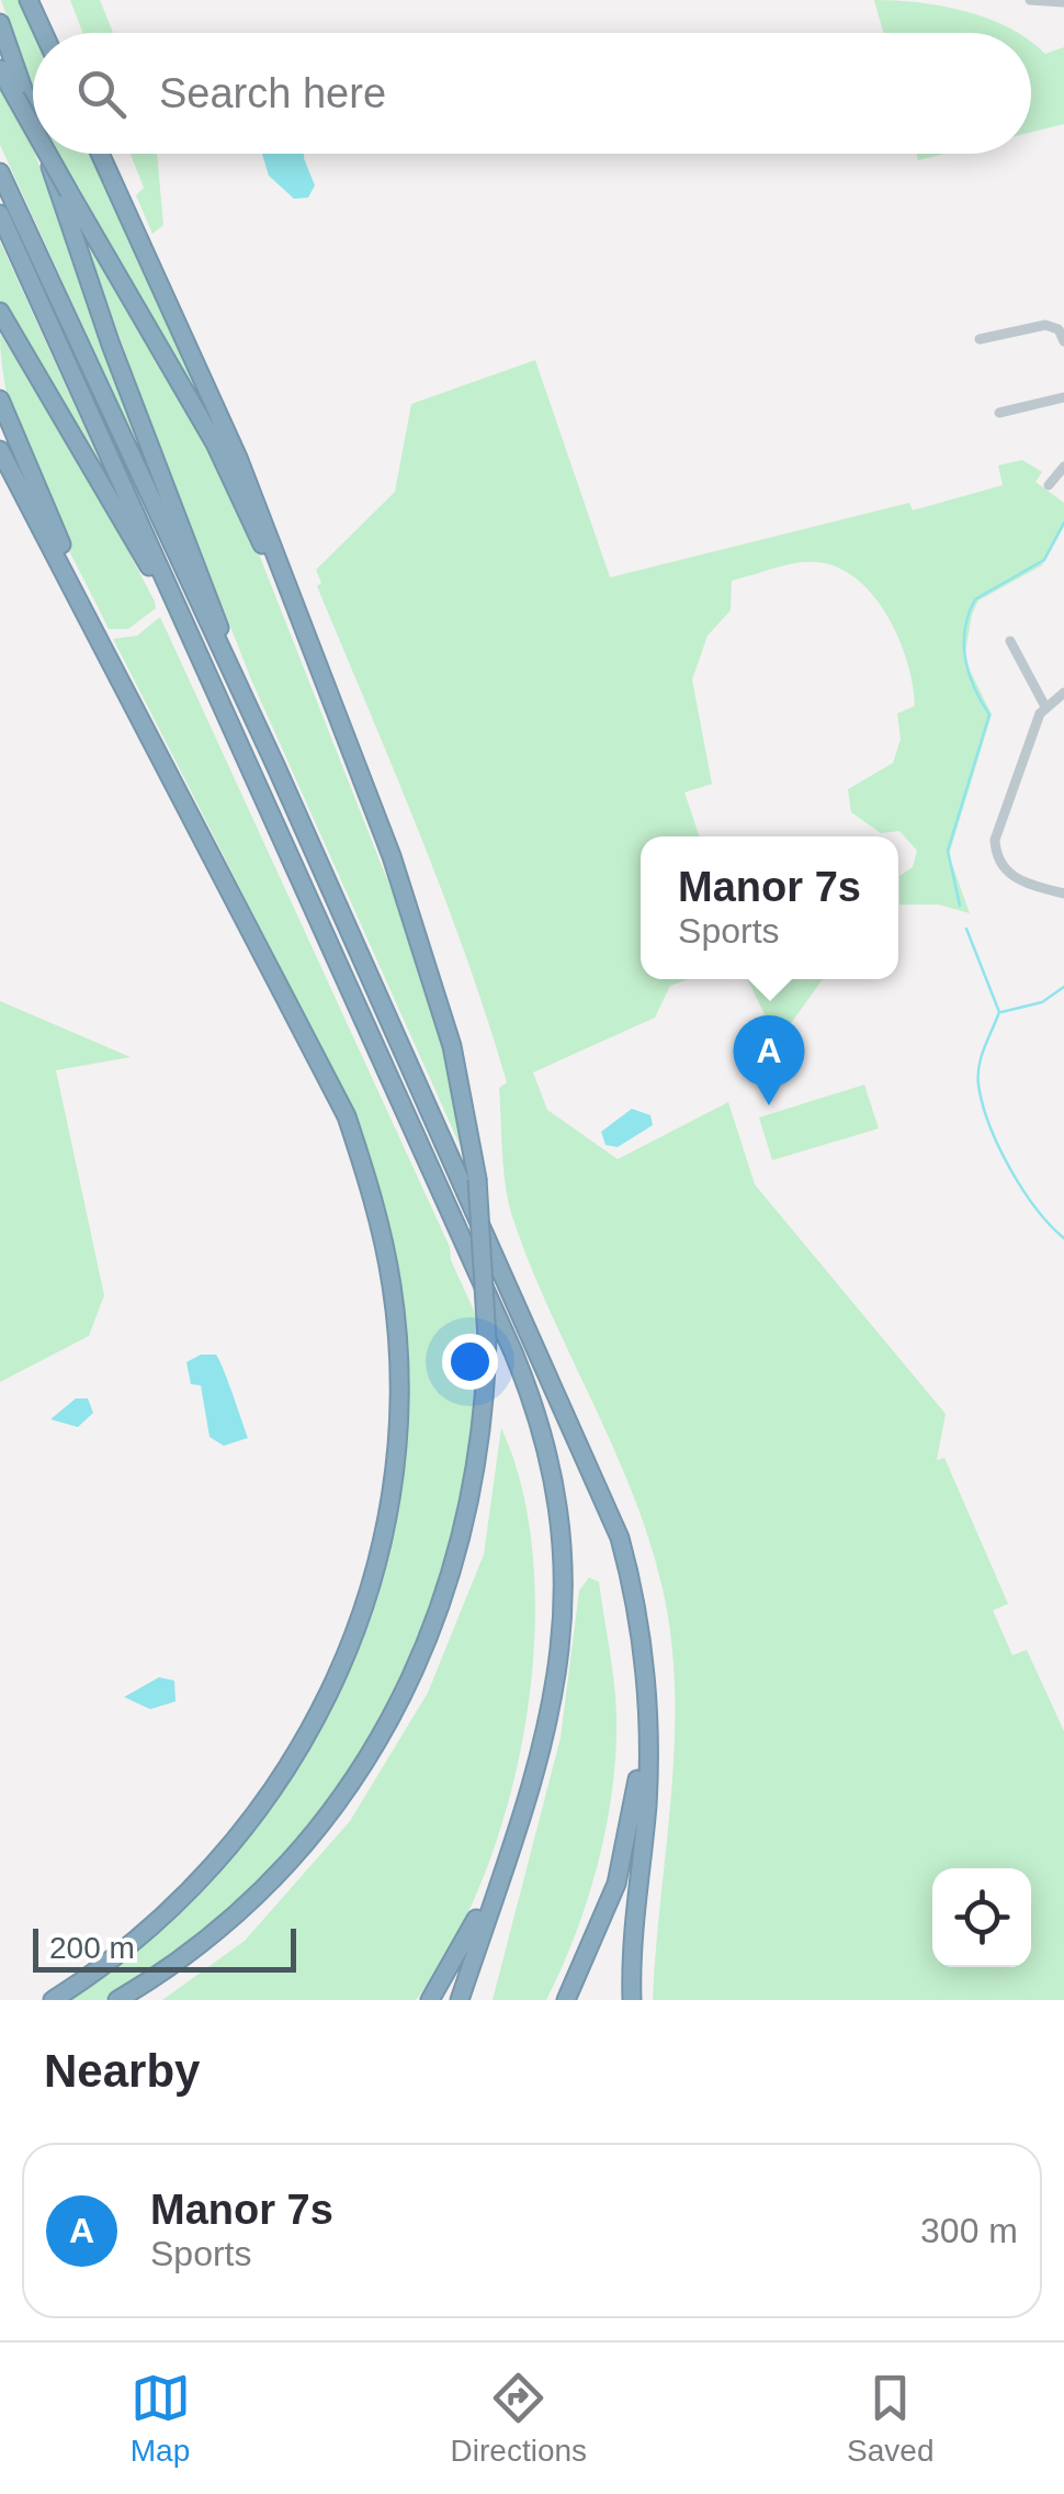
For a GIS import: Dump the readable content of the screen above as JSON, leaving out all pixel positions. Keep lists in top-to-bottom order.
{
  "scale_bar": "200 m",
  "page": {
    "search": "Search here",
    "popup": ["Manor 7s", "Sports"],
    "pins": "A",
    "scale": "200 m",
    "heading": "Nearby",
    "list": [
      {
        "mark": "A",
        "name": "Manor 7s",
        "note": "Sports",
        "value": "300 m"
      }
    ],
    "nav": ["Map", "Directions", "Saved"]
  }
}
